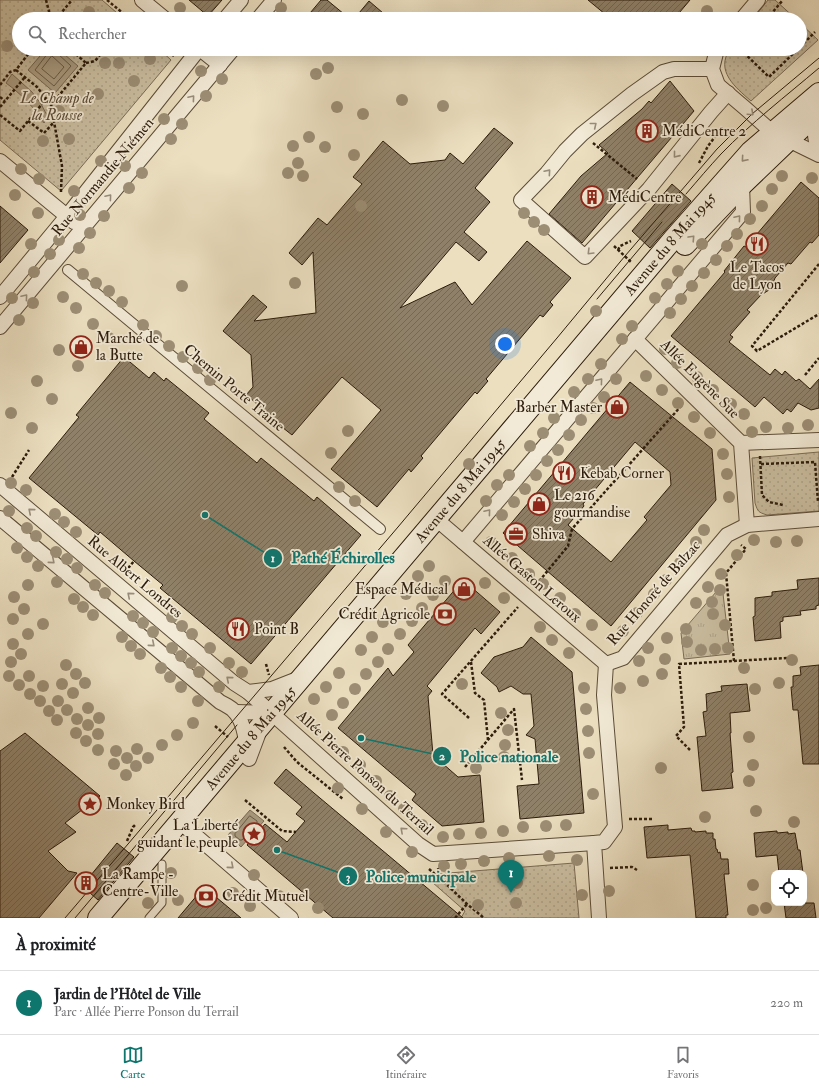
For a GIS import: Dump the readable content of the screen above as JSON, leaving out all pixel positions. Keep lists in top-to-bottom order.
{
  "streets": {
    "main road": ["Avenue du 8 Mai 1945"],
    "street": [
      "Rue Normandie Niémen",
      "Allée Eugène Sue",
      "Chemin Porte Traine",
      "Rue Albert Londres",
      "Allée Gaston Leroux",
      "Rue Honoré de Balzac",
      "Allée Pierre Ponson du Terrail"
    ]
  },
  "crossings": [
    ["Avenue du 8 Mai 1945", "Rue Albert Londres"],
    ["Avenue du 8 Mai 1945", "Allée Gaston Leroux"],
    ["Avenue du 8 Mai 1945", "Allée Pierre Ponson du Terrail"],
    ["Rue Albert Londres", "Allée Pierre Ponson du Terrail"],
    ["Allée Gaston Leroux", "Rue Honoré de Balzac"],
    ["Rue Honoré de Balzac", "Allée Pierre Ponson du Terrail"]
  ],
  "one_way": ["Allée Pierre Ponson du Terrail"],
  "parks": ["Le Champ de la Rousse"],
  "places": {
    "building": ["MédiCentre 2", "MédiCentre", "La Rampe - Centre-Ville"],
    "restaurant": ["Le Tacos de Lyon", "Kebab Corner", "Point B"],
    "shop": [
      "Marché de la Butte",
      "Barber Master",
      "Le 216 gourmandise",
      "Espace Médical"
    ],
    "other": ["Pathé Échirolles", "Police nationale", "Police municipale"],
    "office": ["Shiva"],
    "bank": ["Crédit Agricole", "Crédit Mutuel"],
    "place": ["Monkey Bird", "La Liberté guidant le peuple"]
  },
  "page": {
    "search": "Rechercher",
    "pins": "1",
    "heading": "À proximité",
    "list": [
      {
        "mark": "1",
        "name": "Jardin de l'Hôtel de Ville",
        "note": "Parc · Allée Pierre Ponson du Terrail",
        "value": "220 m"
      }
    ],
    "nav": ["Carte", "Itinéraire", "Favoris"]
  }
}
